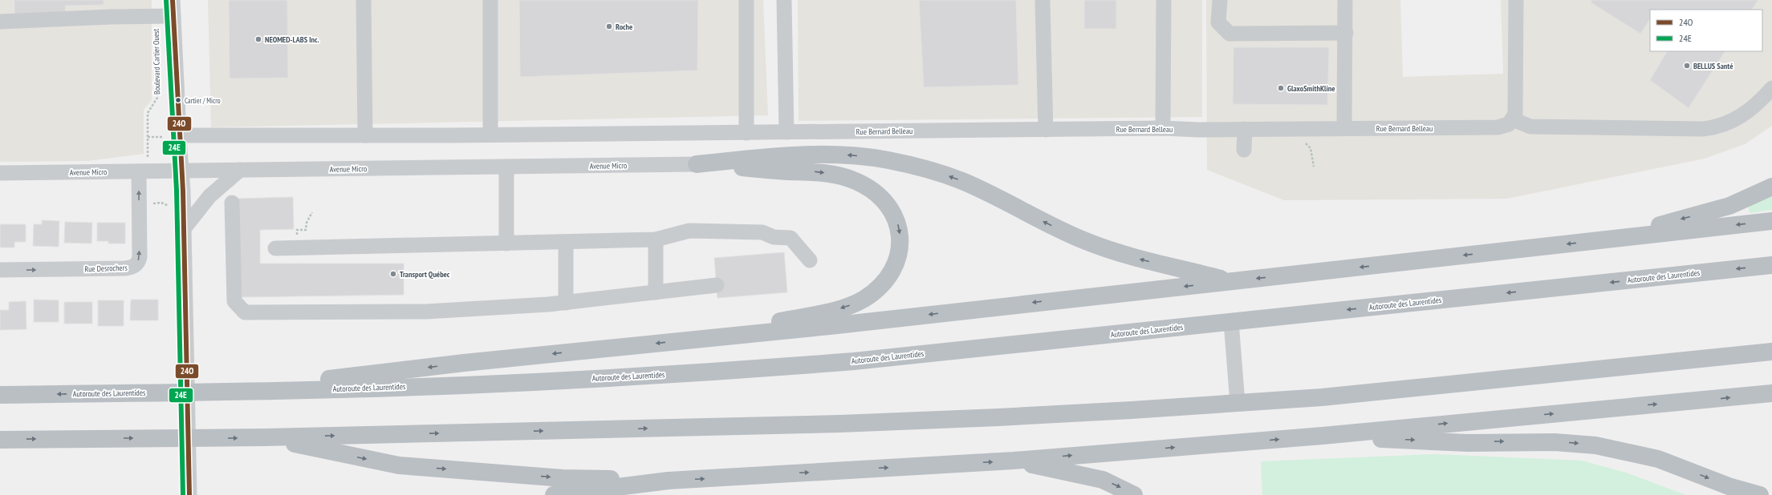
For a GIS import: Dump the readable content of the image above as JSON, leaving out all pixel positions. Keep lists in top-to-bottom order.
{
  "streets": {
    "highway": ["Autoroute des Laurentides"],
    "street": ["Rue Bernard Belleau", "Avenue Micro", "Rue Desrochers"],
    "path": ["Boulevard Cartier Ouest"]
  },
  "crossings": [
    ["Avenue Micro", "Rue Desrochers"]
  ],
  "places": [
    "Roche",
    "NEOMED-LABS Inc.",
    "BELLUS Santé",
    "GlaxoSmithKline",
    "Cartier / Micro",
    "Transport Québec"
  ],
  "lines": ["transit line 24O", "transit line 24E"],
  "legend": ["24O", "24E"]
}
